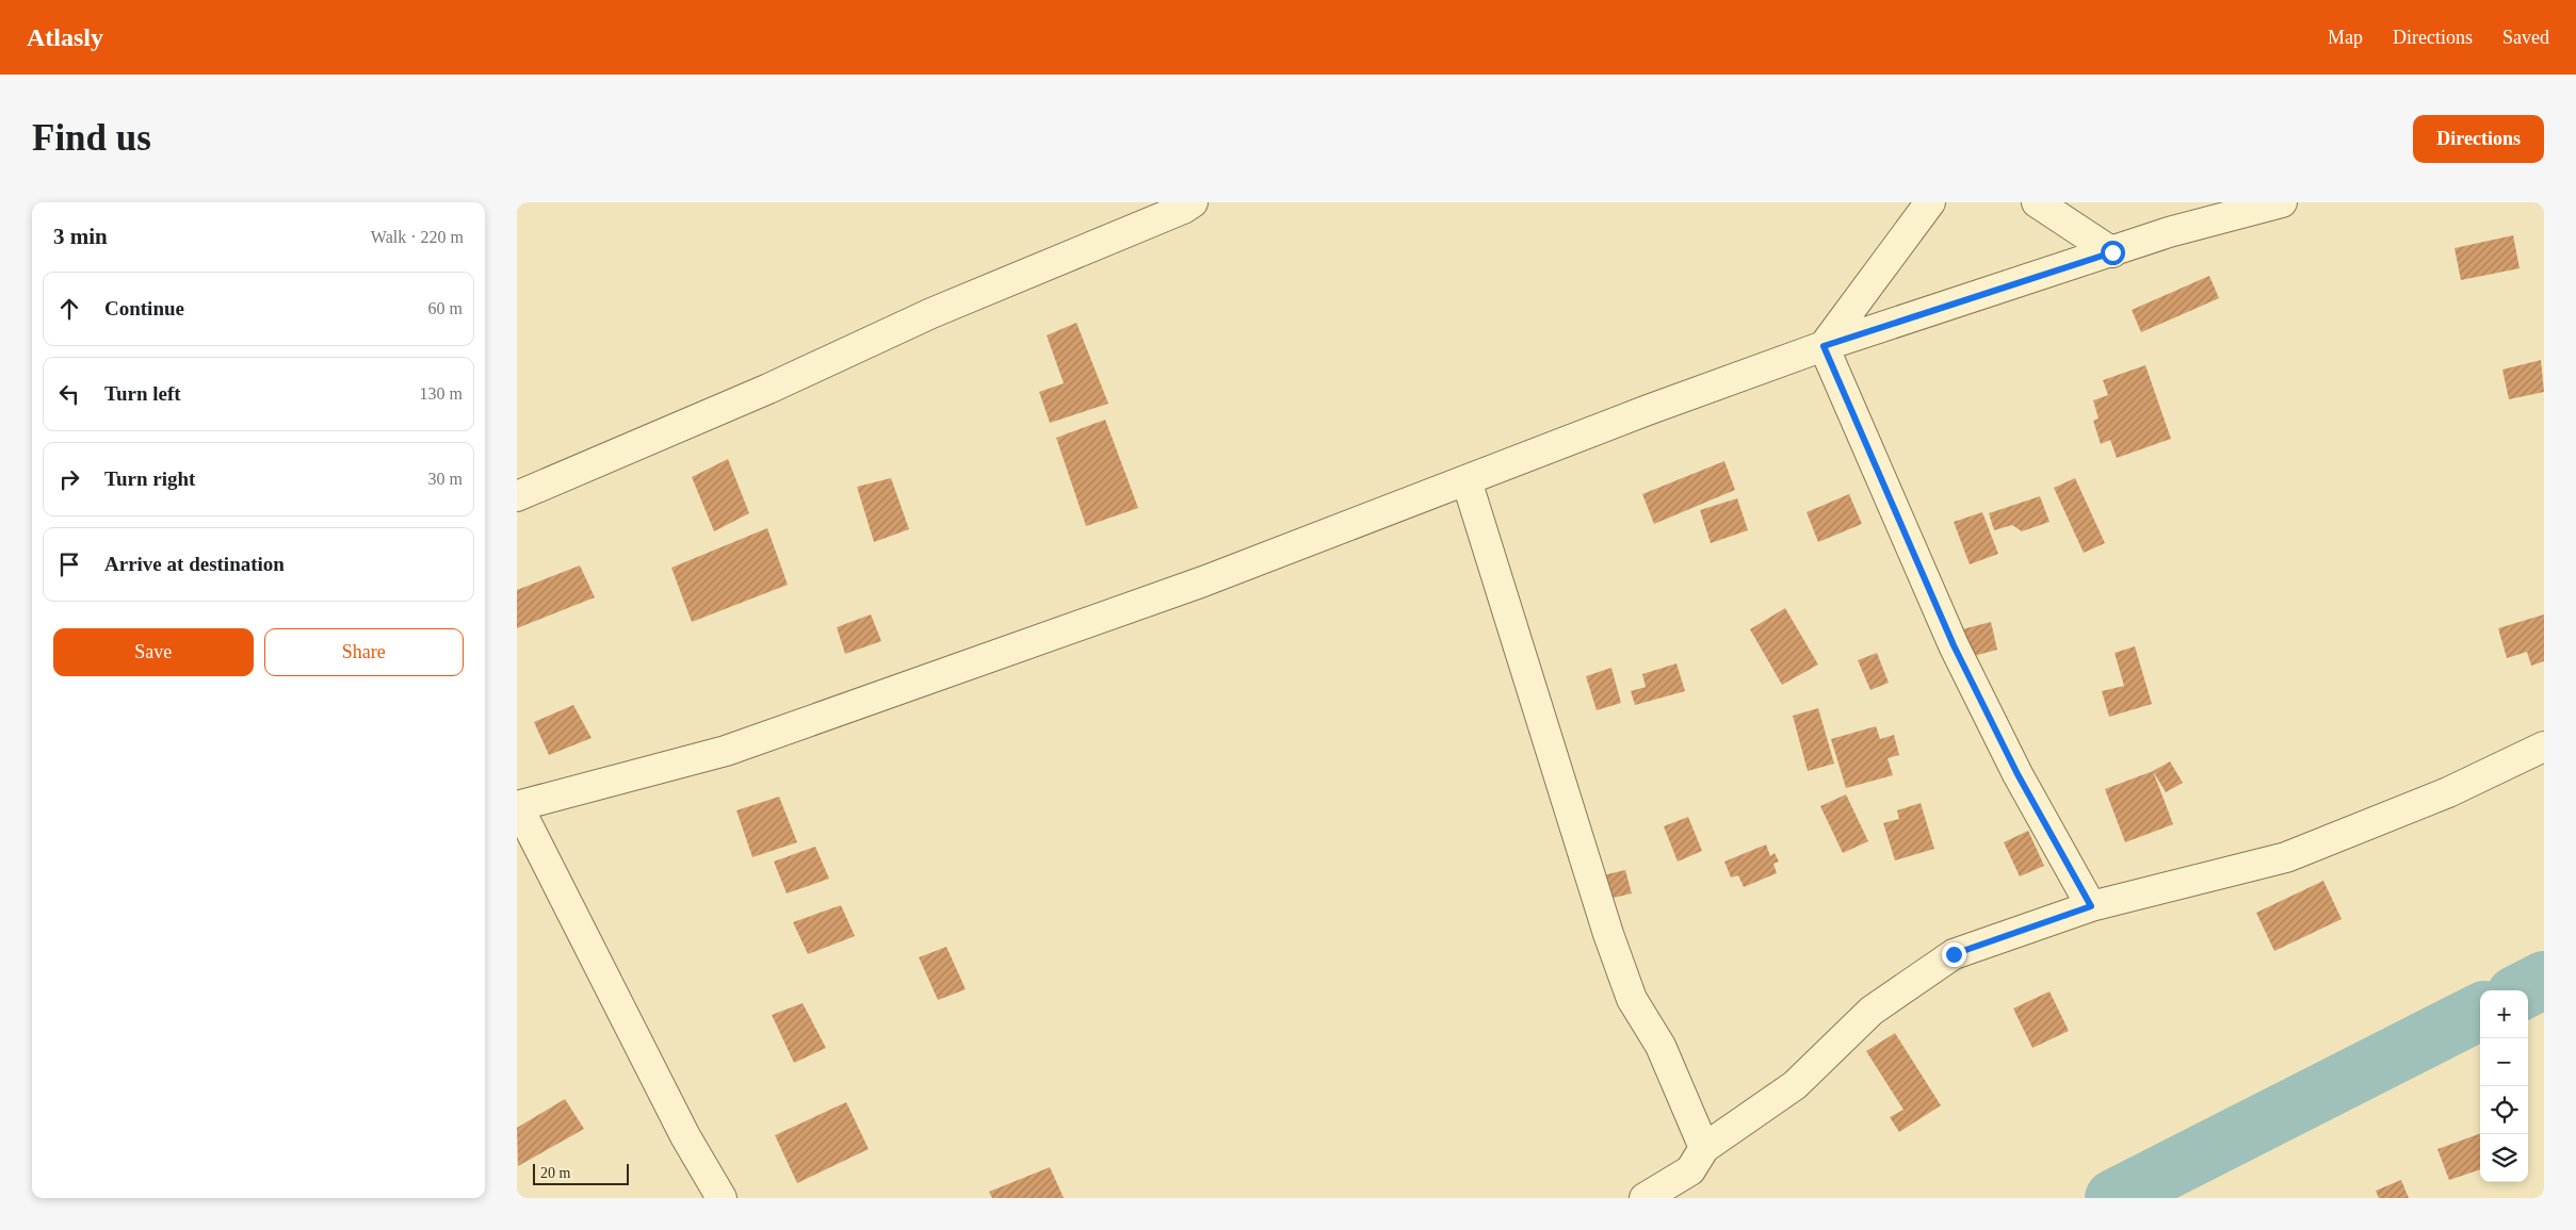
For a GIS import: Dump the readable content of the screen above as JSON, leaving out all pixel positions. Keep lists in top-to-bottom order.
{
  "scale_bar": "20 m",
  "page": {
    "header": "Atlasly",
    "nav": ["Map", "Directions", "Saved"],
    "buttons": [
      "Directions",
      ["Save", "Share"]
    ],
    "title": "Find us",
    "heading": ["3 min", "Walk · 220 m"],
    "list": [
      ["Continue", "60 m"],
      ["Turn left", "130 m"],
      ["Turn right", "30 m"],
      "Arrive at destination"
    ],
    "map_buttons": ["+", "−"],
    "scale": "20 m"
  }
}
